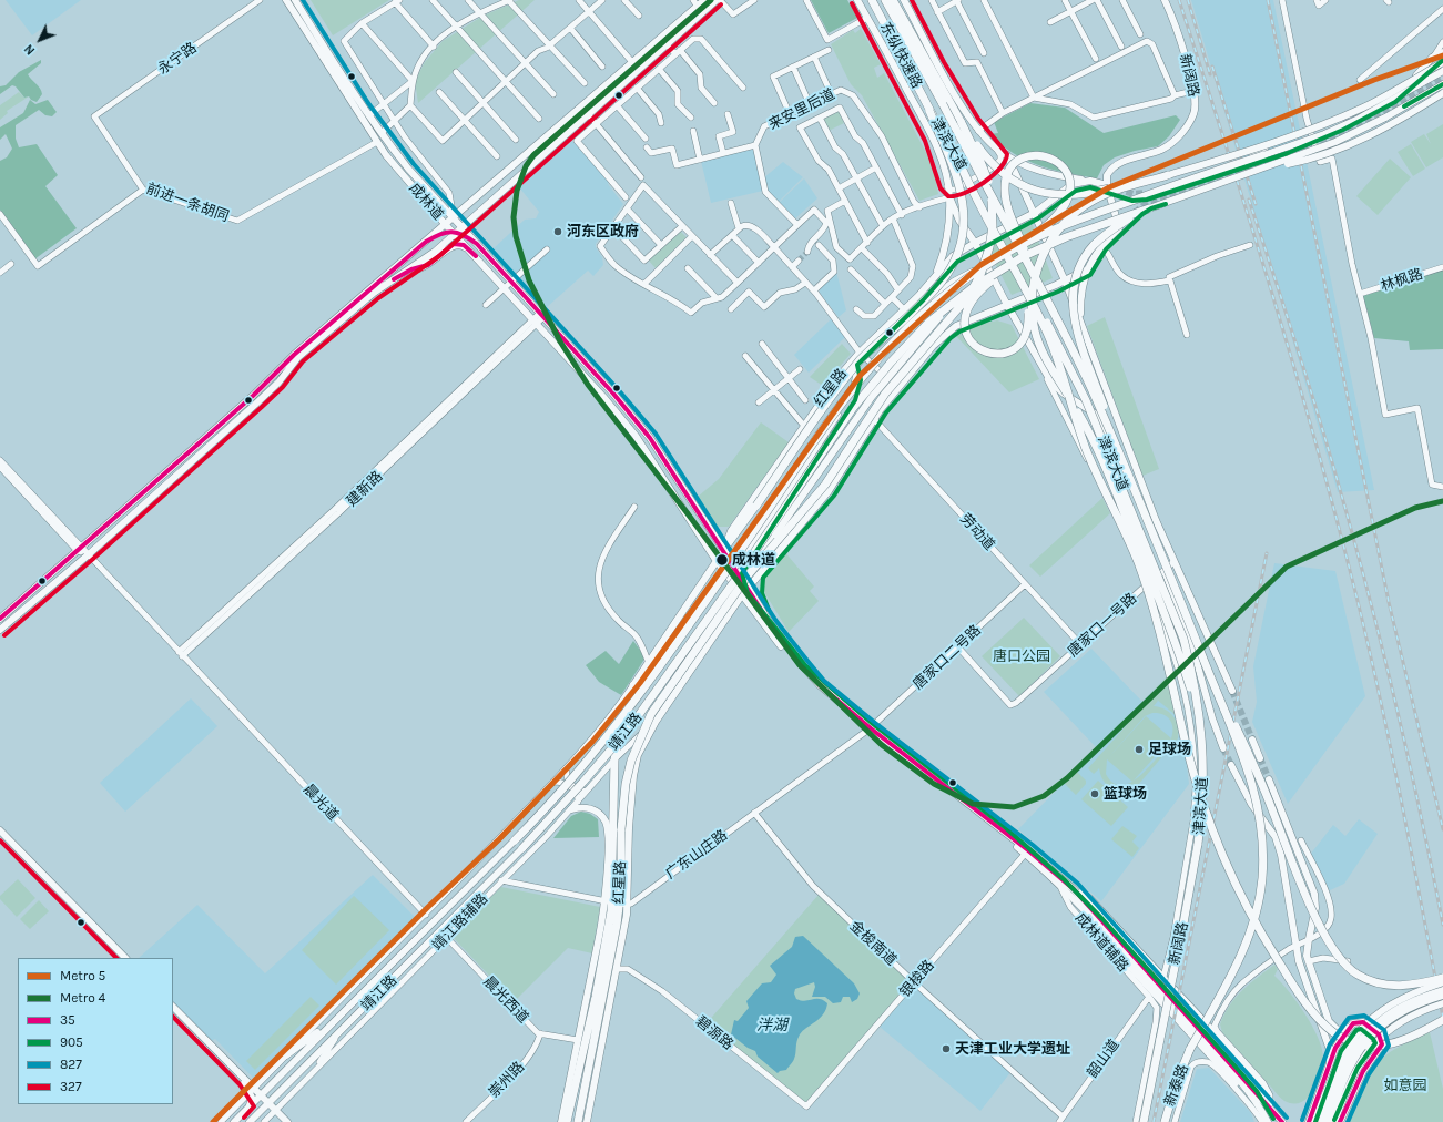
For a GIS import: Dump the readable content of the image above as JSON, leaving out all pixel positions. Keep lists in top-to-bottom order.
{
  "streets": {
    "highway": [
      "东纵快速路",
      "新阔路",
      "津滨大道",
      "红星路",
      "靖江路",
      "新泰路"
    ],
    "main road": ["成林道"],
    "street": [
      "永宁路",
      "来安里后道",
      "前进一条胡同",
      "林枫路",
      "建新路",
      "劳动道",
      "唐家口一号路",
      "唐家口二号路",
      "晨光道",
      "广东山庄路",
      "靖江路辅路",
      "成林道辅路",
      "金梭南道",
      "银梭路",
      "晨光西道",
      "碧源路",
      "韶山道",
      "崇州路"
    ]
  },
  "crossings": [
    ["东纵快速路", "津滨大道"],
    ["永宁路", "前进一条胡同"],
    ["新阔路", "津滨大道"],
    ["新阔路", "红星路"],
    ["津滨大道", "红星路"],
    ["津滨大道", "新泰路"],
    ["成林道", "前进一条胡同"],
    ["成林道", "红星路"],
    ["成林道", "建新路"],
    ["成林道", "唐家口二号路"],
    ["成林道", "广东山庄路"],
    ["成林道", "成林道辅路"],
    ["成林道", "银梭路"],
    ["红星路", "靖江路"],
    ["红星路", "广东山庄路"],
    ["红星路", "靖江路辅路"],
    ["建新路", "晨光道"],
    ["劳动道", "唐家口一号路"],
    ["劳动道", "唐家口二号路"],
    ["唐家口一号路", "唐家口二号路"],
    ["唐家口二号路", "广东山庄路"],
    ["靖江路", "靖江路辅路"],
    ["晨光道", "靖江路辅路"],
    ["广东山庄路", "金梭南道"],
    ["靖江路辅路", "晨光西道"],
    ["成林道辅路", "韶山道"],
    ["金梭南道", "银梭路"],
    ["金梭南道", "韶山道"],
    ["银梭路", "碧源路"],
    ["晨光西道", "崇州路"]
  ],
  "water": ["泮湖"],
  "parks": ["唐口公园", "如意园"],
  "places": [
    "河东区政府",
    "成林道",
    "足球场",
    "篮球场",
    "天津工业大学遗址"
  ],
  "lines": [
    "metro line 4",
    "transit line 827",
    "transit line 327",
    "metro line 5",
    "transit line 905",
    "transit line 35"
  ],
  "legend": [
    "Metro 5",
    "Metro 4",
    "35",
    "905",
    "827",
    "327"
  ],
  "north": "bottom left"
}
